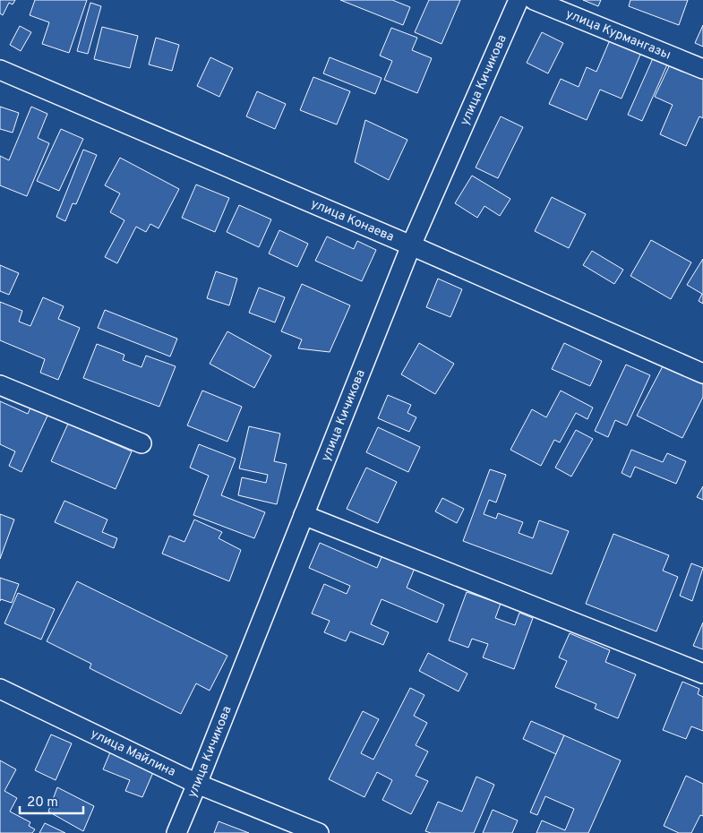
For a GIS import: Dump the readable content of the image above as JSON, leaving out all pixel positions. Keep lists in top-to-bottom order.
{
  "streets": {
    "street": [
      "улица Курмангазы",
      "улица Кичикова",
      "улица Конаева",
      "улица Майлина"
    ]
  },
  "crossings": [
    ["улица Кичикова", "улица Конаева"],
    ["улица Кичикова", "улица Майлина"]
  ],
  "scale_bar": "20 m"
}
